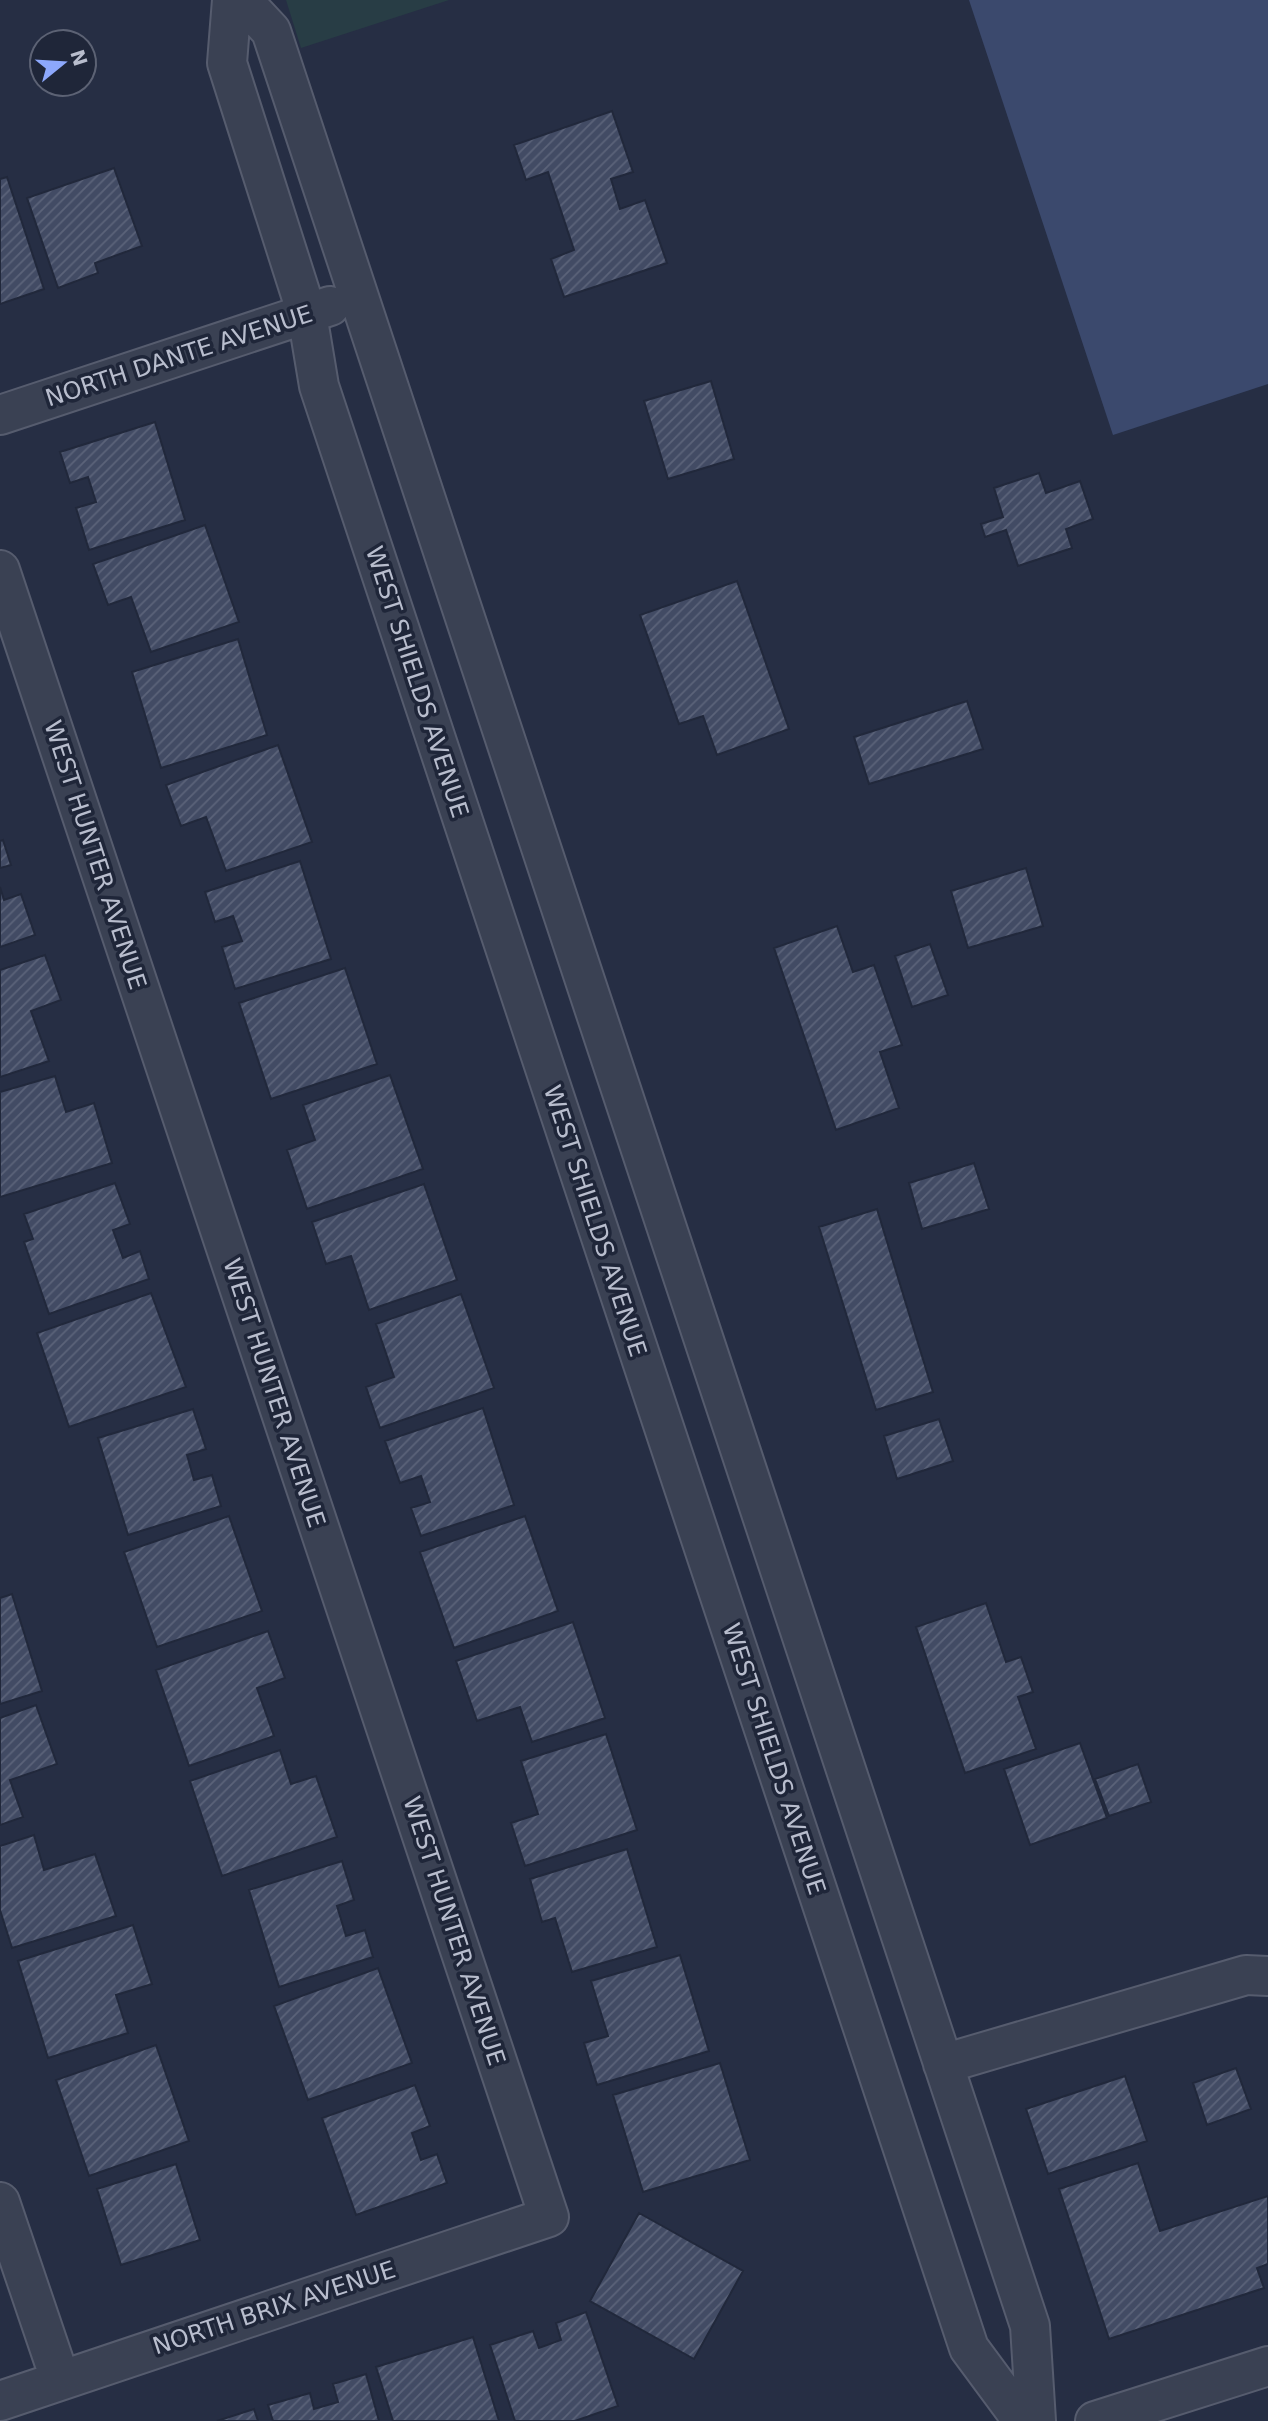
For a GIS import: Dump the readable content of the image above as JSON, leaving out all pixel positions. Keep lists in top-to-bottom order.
{
  "streets": {
    "street": [
      "NORTH DANTE AVENUE",
      "WEST SHIELDS AVENUE",
      "WEST HUNTER AVENUE",
      "NORTH BRIX AVENUE"
    ]
  },
  "crossings": [
    ["NORTH DANTE AVENUE", "WEST SHIELDS AVENUE"],
    ["WEST HUNTER AVENUE", "NORTH BRIX AVENUE"]
  ],
  "north": "right"
}
